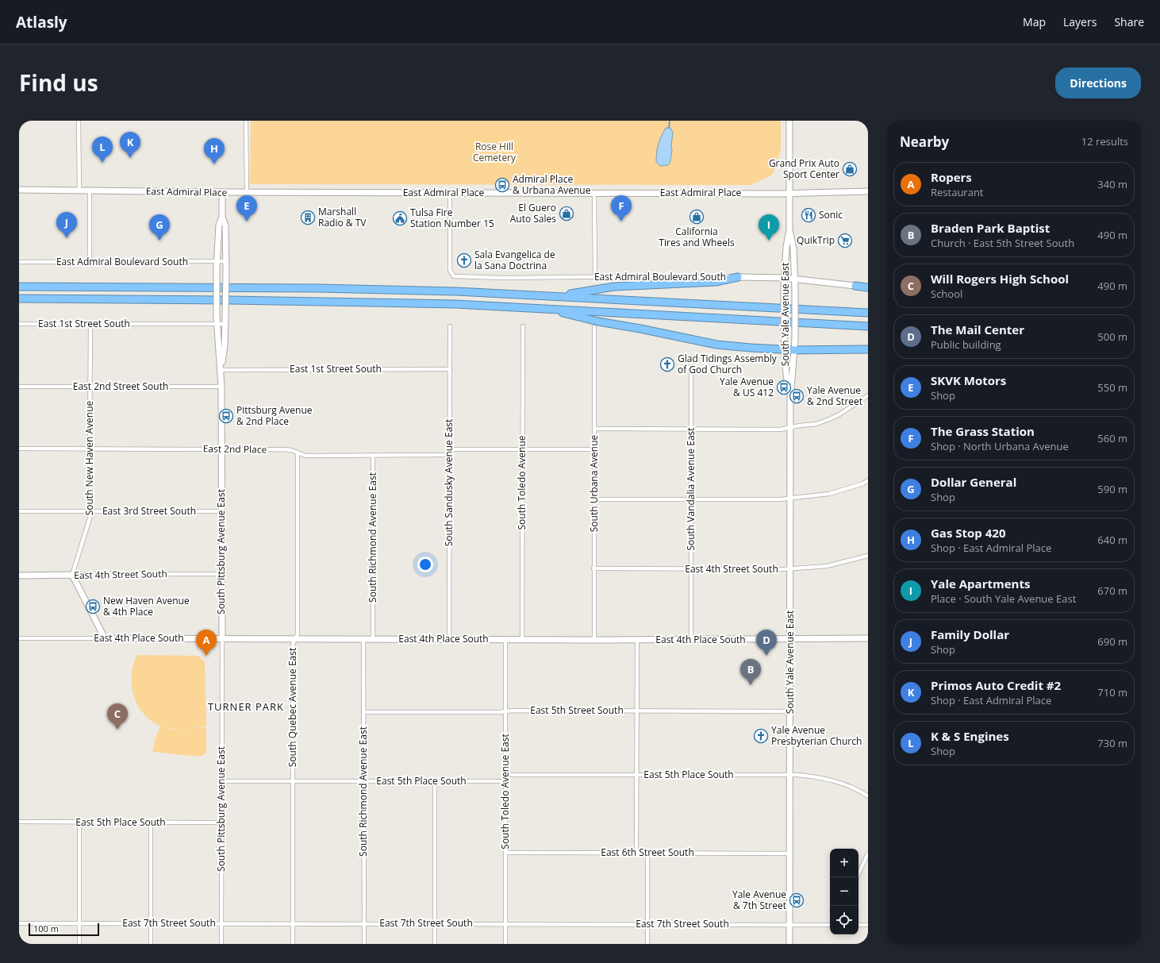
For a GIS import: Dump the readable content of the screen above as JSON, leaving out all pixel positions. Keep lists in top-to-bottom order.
{
  "streets": {
    "main road": [
      "East Admiral Place",
      "East Admiral Boulevard South",
      "South Yale Avenue East",
      "South Pittsburg Avenue East",
      "East 4th Street South",
      "East 4th Place South"
    ],
    "street": [
      "East 1st Street South",
      "East 2nd Street South",
      "East 2nd Place",
      "South New Haven Avenue",
      "South Sandusky Avenue East",
      "South Toledo Avenue",
      "South Urbana Avenue",
      "South Vandalia Avenue East",
      "East 3rd Street South",
      "South Richmond Avenue East",
      "South Quebec Avenue East",
      "East 5th Street South",
      "East 5th Place South",
      "South Toledo Avenue East",
      "East 6th Street South",
      "East 7th Street South"
    ]
  },
  "crossings": [
    ["East Admiral Place", "East Admiral Boulevard South"],
    ["East Admiral Place", "South Yale Avenue East"],
    ["East Admiral Place", "South Pittsburg Avenue East"],
    ["East Admiral Boulevard South", "South Yale Avenue East"],
    ["East Admiral Boulevard South", "South Pittsburg Avenue East"],
    ["South Yale Avenue East", "East 4th Street South"],
    ["South Yale Avenue East", "East 4th Place South"],
    ["South Yale Avenue East", "East 5th Street South"],
    ["South Yale Avenue East", "East 5th Place South"],
    ["South Yale Avenue East", "East 6th Street South"],
    ["South Yale Avenue East", "East 7th Street South"],
    ["East 1st Street South", "South New Haven Avenue"],
    ["East 1st Street South", "South Sandusky Avenue East"],
    ["East 1st Street South", "South Pittsburg Avenue East"],
    ["East 2nd Street South", "South New Haven Avenue"],
    ["East 2nd Street South", "South Pittsburg Avenue East"],
    ["East 2nd Place", "South New Haven Avenue"],
    ["East 2nd Place", "South Sandusky Avenue East"],
    ["East 2nd Place", "South Richmond Avenue East"],
    ["East 2nd Place", "South Pittsburg Avenue East"],
    ["East 2nd Place", "South Quebec Avenue East"],
    ["South New Haven Avenue", "East 3rd Street South"],
    ["South New Haven Avenue", "East 4th Street South"],
    ["South Sandusky Avenue East", "East 4th Place South"],
    ["South Toledo Avenue", "East 4th Place South"],
    ["South Urbana Avenue", "East 4th Street South"],
    ["South Urbana Avenue", "East 4th Place South"],
    ["South Vandalia Avenue East", "East 4th Street South"],
    ["South Vandalia Avenue East", "East 4th Place South"],
    ["East 3rd Street South", "South Pittsburg Avenue East"],
    ["South Richmond Avenue East", "East 4th Place South"],
    ["South Richmond Avenue East", "East 5th Street South"],
    ["South Richmond Avenue East", "East 5th Place South"],
    ["South Richmond Avenue East", "East 7th Street South"],
    ["South Pittsburg Avenue East", "East 4th Street South"],
    ["South Pittsburg Avenue East", "East 4th Place South"],
    ["South Pittsburg Avenue East", "East 5th Place South"],
    ["South Pittsburg Avenue East", "East 7th Street South"],
    ["East 4th Place South", "South Quebec Avenue East"],
    ["East 4th Place South", "South Toledo Avenue East"],
    ["South Quebec Avenue East", "East 5th Place South"],
    ["South Quebec Avenue East", "East 7th Street South"],
    ["East 5th Street South", "South Toledo Avenue East"],
    ["East 5th Place South", "South Toledo Avenue East"],
    ["South Toledo Avenue East", "East 6th Street South"],
    ["South Toledo Avenue East", "East 7th Street South"]
  ],
  "districts": ["TURNER PARK"],
  "parks": ["Rose Hill Cemetery"],
  "places": {
    "shop": ["Grand Prix Auto Sport Center", "El Guero Auto Sales", "California Tires and Wheels"],
    "bus stop": [
      "Admiral Place & Urbana Avenue",
      "Yale Avenue & US 412",
      "Yale Avenue & 2nd Street",
      "Pittsburg Avenue & 2nd Place",
      "New Haven Avenue & 4th Place",
      "Yale Avenue & 7th Street"
    ],
    "restaurant": ["Sonic"],
    "building": ["Marshall Radio & TV"],
    "public building": ["Tulsa Fire Station Number 15"],
    "supermarket": ["QuikTrip"],
    "church": ["Sala Evangelica de la Sana Doctrina", "Glad Tidings Assembly of God Church", "Yale Avenue Presbyterian Church"]
  },
  "scale_bar": "100 m",
  "page": {
    "header": "Atlasly",
    "nav": ["Map", "Layers", "Share"],
    "title": "Find us",
    "buttons": "Directions",
    "heading": ["Nearby", "12 results"],
    "pins": [
      "K",
      "L",
      "H",
      "E",
      "F",
      "J",
      "G",
      "I",
      "A",
      "D",
      "B",
      "C"
    ],
    "list": [
      {
        "mark": "A",
        "name": "Ropers",
        "note": "Restaurant",
        "value": "340 m"
      },
      {
        "mark": "B",
        "name": "Braden Park Baptist",
        "note": "Church · East 5th Street South",
        "value": "490 m"
      },
      {
        "mark": "C",
        "name": "Will Rogers High School",
        "note": "School",
        "value": "490 m"
      },
      {
        "mark": "D",
        "name": "The Mail Center",
        "note": "Public building",
        "value": "500 m"
      },
      {
        "mark": "E",
        "name": "SKVK Motors",
        "note": "Shop",
        "value": "550 m"
      },
      {
        "mark": "F",
        "name": "The Grass Station",
        "note": "Shop · North Urbana Avenue",
        "value": "560 m"
      },
      {
        "mark": "G",
        "name": "Dollar General",
        "note": "Shop",
        "value": "590 m"
      },
      {
        "mark": "H",
        "name": "Gas Stop 420",
        "note": "Shop · East Admiral Place",
        "value": "640 m"
      },
      {
        "mark": "I",
        "name": "Yale Apartments",
        "note": "Place · South Yale Avenue East",
        "value": "670 m"
      },
      {
        "mark": "J",
        "name": "Family Dollar",
        "note": "Shop",
        "value": "690 m"
      },
      {
        "mark": "K",
        "name": "Primos Auto Credit #2",
        "note": "Shop · East Admiral Place",
        "value": "710 m"
      },
      {
        "mark": "L",
        "name": "K & S Engines",
        "note": "Shop",
        "value": "730 m"
      }
    ],
    "map_buttons": ["+", "−"],
    "scale": "100 m"
  }
}
